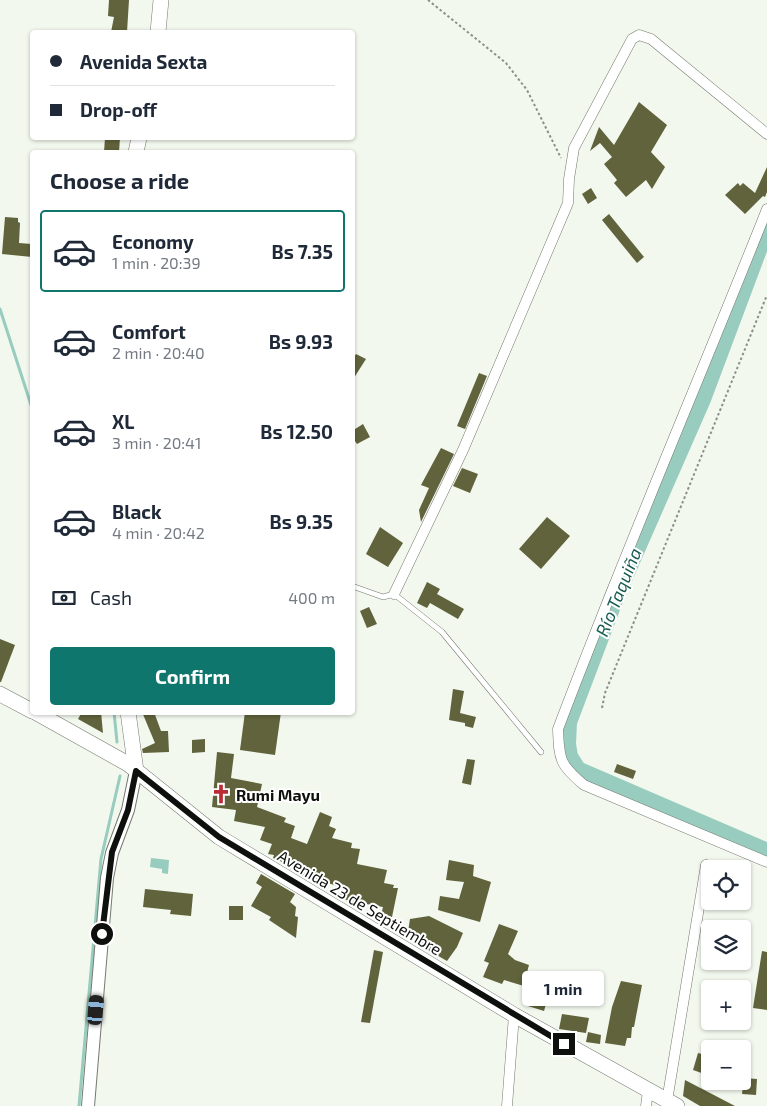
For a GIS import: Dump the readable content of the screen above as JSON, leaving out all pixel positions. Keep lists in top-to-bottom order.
{
  "streets": {
    "main road": ["Avenida 23 de Septiembre"]
  },
  "water": ["Río Taquiña"],
  "places": {
    "church": ["Rumi Mayu"]
  },
  "page": {
    "banner": ["Avenida Sexta", "Drop-off"],
    "heading": "Choose a ride",
    "list": [
      {
        "name": "Economy",
        "note": "1 min · 20:39",
        "value": "Bs 7.35"
      },
      {
        "name": "Comfort",
        "note": "2 min · 20:40",
        "value": "Bs 9.93"
      },
      {
        "name": "XL",
        "note": "3 min · 20:41",
        "value": "Bs 12.50"
      },
      {
        "name": "Black",
        "note": "4 min · 20:42",
        "value": "Bs 9.35"
      }
    ],
    "pay": ["Cash", "400 m"],
    "buttons": "Confirm",
    "map_buttons": ["+", "−"],
    "bubble": "1 min"
  }
}
